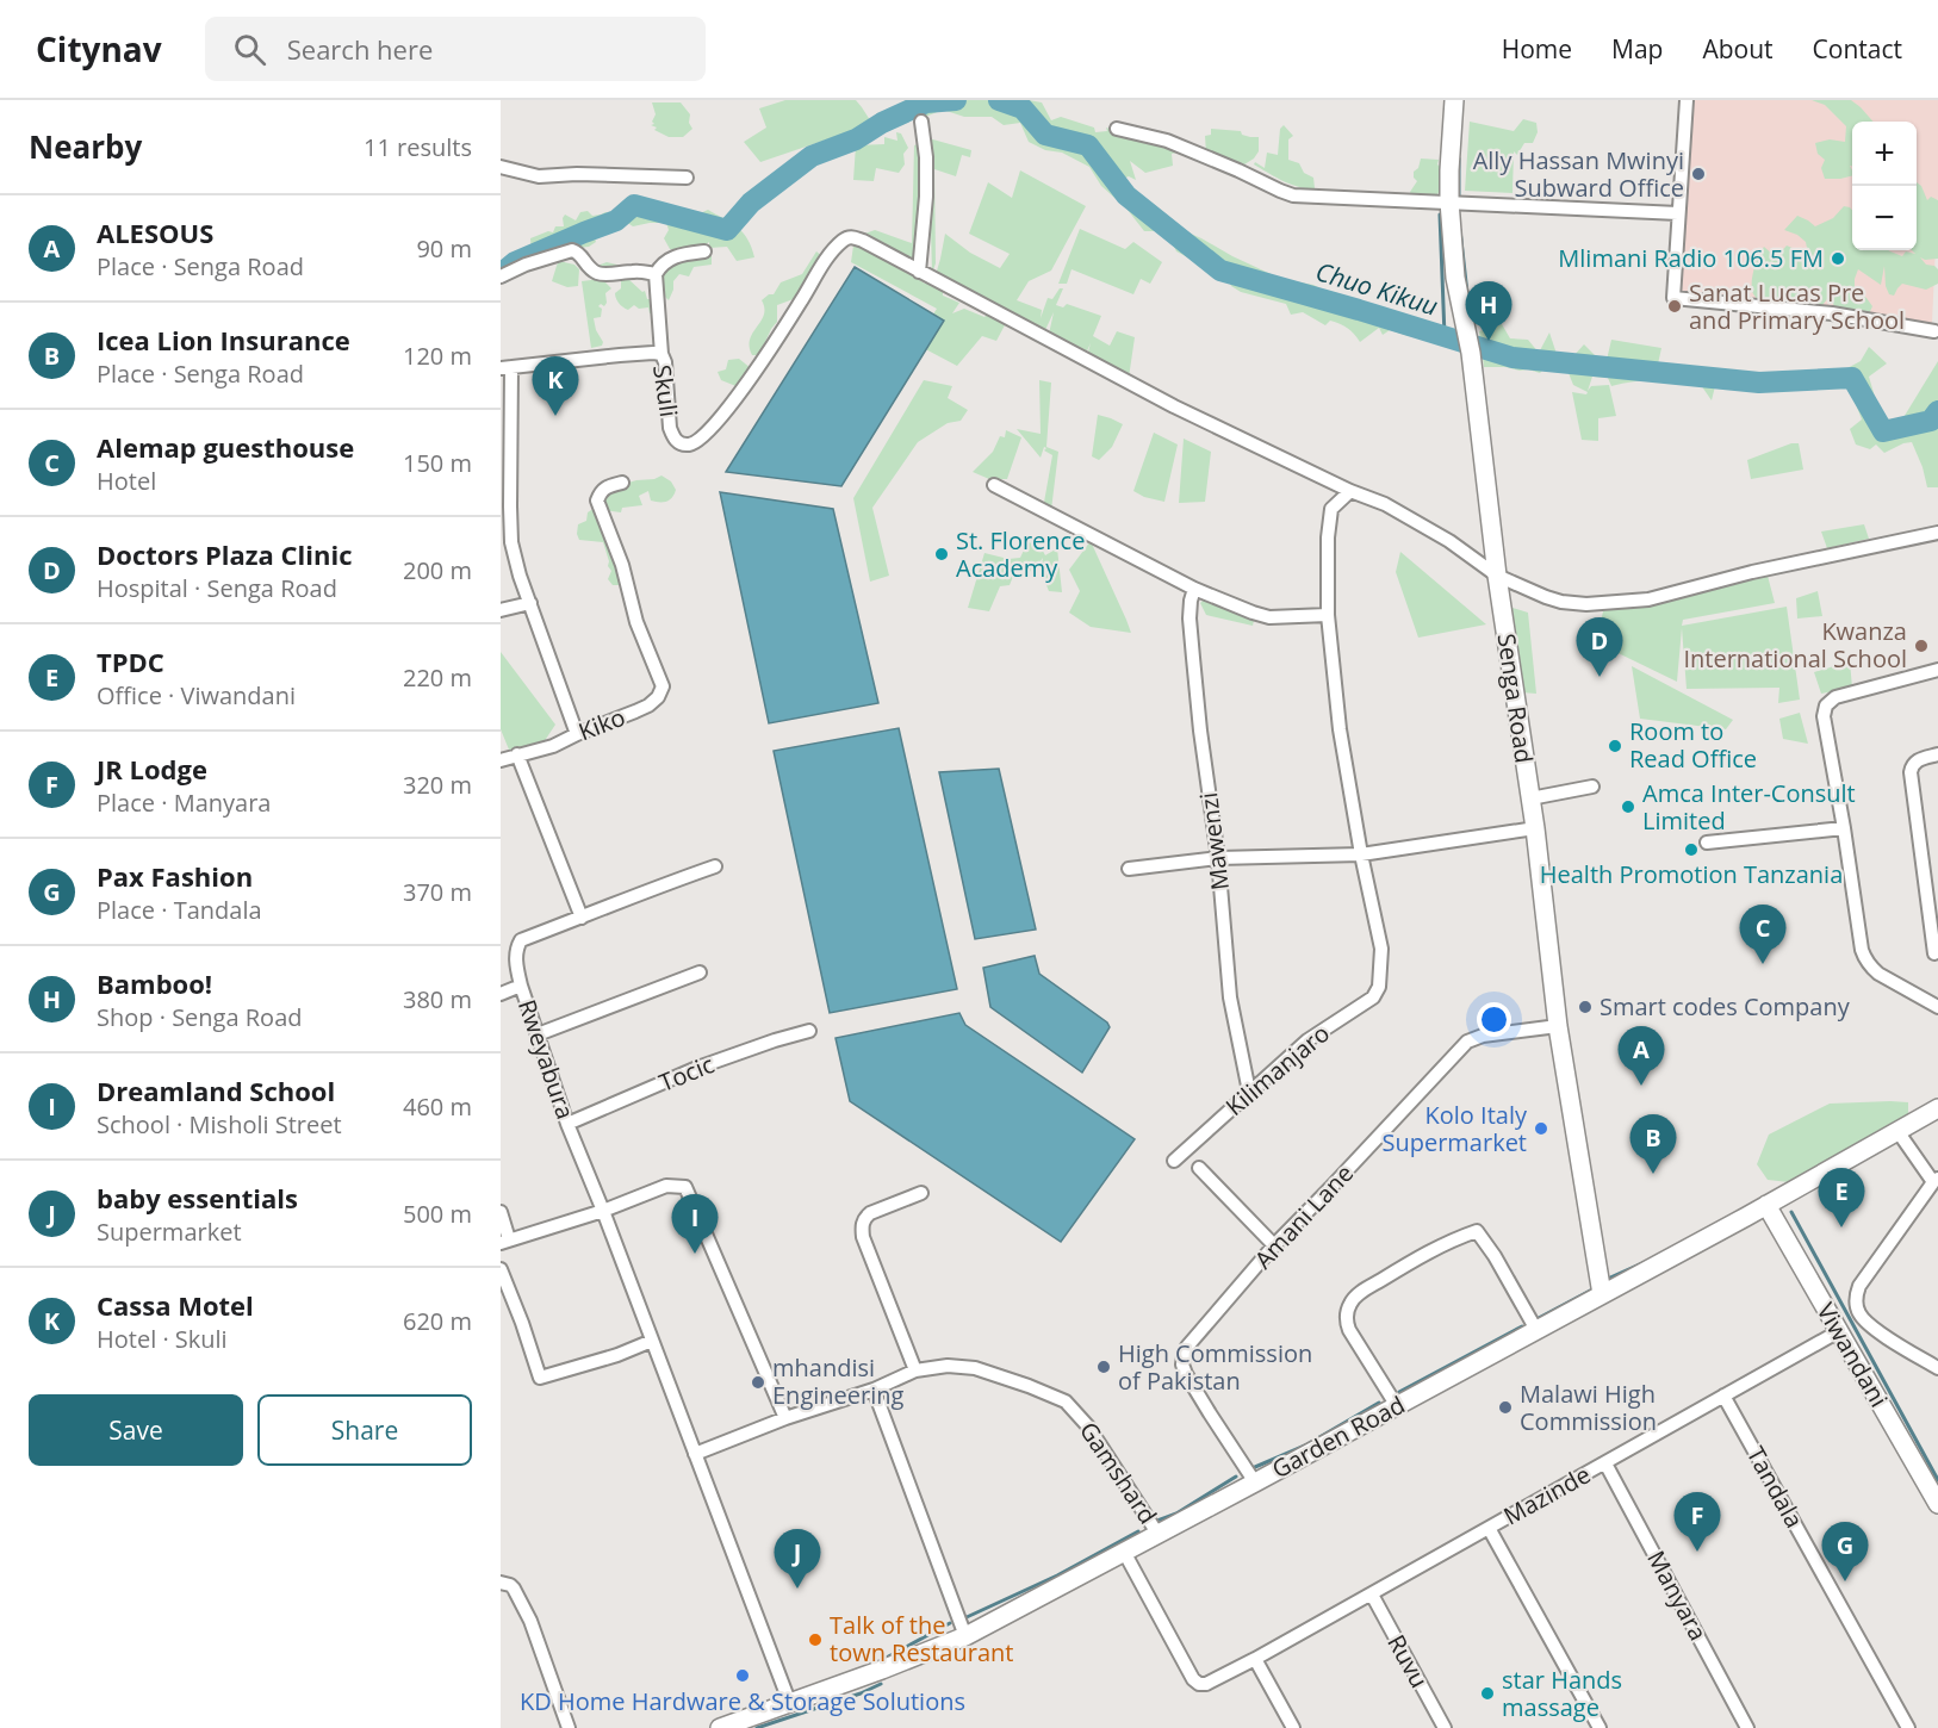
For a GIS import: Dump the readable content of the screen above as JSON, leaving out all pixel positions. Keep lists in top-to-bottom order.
{
  "streets": {
    "street": [
      "Skuli",
      "Senga Road",
      "Kiko",
      "Mawenzi",
      "Rweyabura",
      "Kilimanjaro",
      "Tocic",
      "Amani Lane",
      "Viwandani",
      "Garden Road",
      "Gamshard",
      "Tandala",
      "Mazinde",
      "Manyara",
      "Ruvu"
    ]
  },
  "crossings": [
    ["Senga Road", "Amani Lane"],
    ["Senga Road", "Garden Road"],
    ["Mawenzi", "Kilimanjaro"],
    ["Rweyabura", "Tocic"],
    ["Rweyabura", "Garden Road"],
    ["Rweyabura", "Gamshard"],
    ["Amani Lane", "Garden Road"],
    ["Viwandani", "Garden Road"],
    ["Viwandani", "Mazinde"],
    ["Garden Road", "Gamshard"],
    ["Garden Road", "Mazinde"],
    ["Tandala", "Mazinde"],
    ["Mazinde", "Manyara"],
    ["Mazinde", "Ruvu"]
  ],
  "water": ["Chuo Kikuu"],
  "places": [
    "Ally Hassan Mwinyi Subward Office",
    "Mlimani Radio 106.5 FM",
    "Sanat Lucas Pre and Primary School",
    "St. Florence Academy",
    "Kwanza International School",
    "Room to Read Office",
    "Amca Inter-Consult Limited",
    "Health Promotion Tanzania",
    "Smart codes Company",
    "Kolo Italy Supermarket",
    "High Commission of Pakistan",
    "mhandisi Engineering",
    "Malawi High Commission",
    "Talk of the town Restaurant",
    "KD Home Hardware & Storage Solutions",
    "star Hands massage"
  ],
  "page": {
    "header": "Citynav",
    "search": "Search here",
    "nav": [
      "Home",
      "Map",
      "About",
      "Contact"
    ],
    "heading": ["Nearby", "11 results"],
    "map_buttons": ["+", "−"],
    "list": [
      {
        "mark": "A",
        "name": "ALESOUS",
        "note": "Place · Senga Road",
        "value": "90 m"
      },
      {
        "mark": "B",
        "name": "Icea Lion Insurance",
        "note": "Place · Senga Road",
        "value": "120 m"
      },
      {
        "mark": "C",
        "name": "Alemap guesthouse",
        "note": "Hotel",
        "value": "150 m"
      },
      {
        "mark": "D",
        "name": "Doctors Plaza Clinic",
        "note": "Hospital · Senga Road",
        "value": "200 m"
      },
      {
        "mark": "E",
        "name": "TPDC",
        "note": "Office · Viwandani",
        "value": "220 m"
      },
      {
        "mark": "F",
        "name": "JR Lodge",
        "note": "Place · Manyara",
        "value": "320 m"
      },
      {
        "mark": "G",
        "name": "Pax Fashion",
        "note": "Place · Tandala",
        "value": "370 m"
      },
      {
        "mark": "H",
        "name": "Bamboo!",
        "note": "Shop · Senga Road",
        "value": "380 m"
      },
      {
        "mark": "I",
        "name": "Dreamland School",
        "note": "School · Misholi Street",
        "value": "460 m"
      },
      {
        "mark": "J",
        "name": "baby essentials",
        "note": "Supermarket",
        "value": "500 m"
      },
      {
        "mark": "K",
        "name": "Cassa Motel",
        "note": "Hotel · Skuli",
        "value": "620 m"
      }
    ],
    "pins": [
      "H",
      "K",
      "D",
      "C",
      "A",
      "B",
      "E",
      "I",
      "F",
      "G",
      "J"
    ],
    "buttons": ["Save", "Share"]
  }
}
